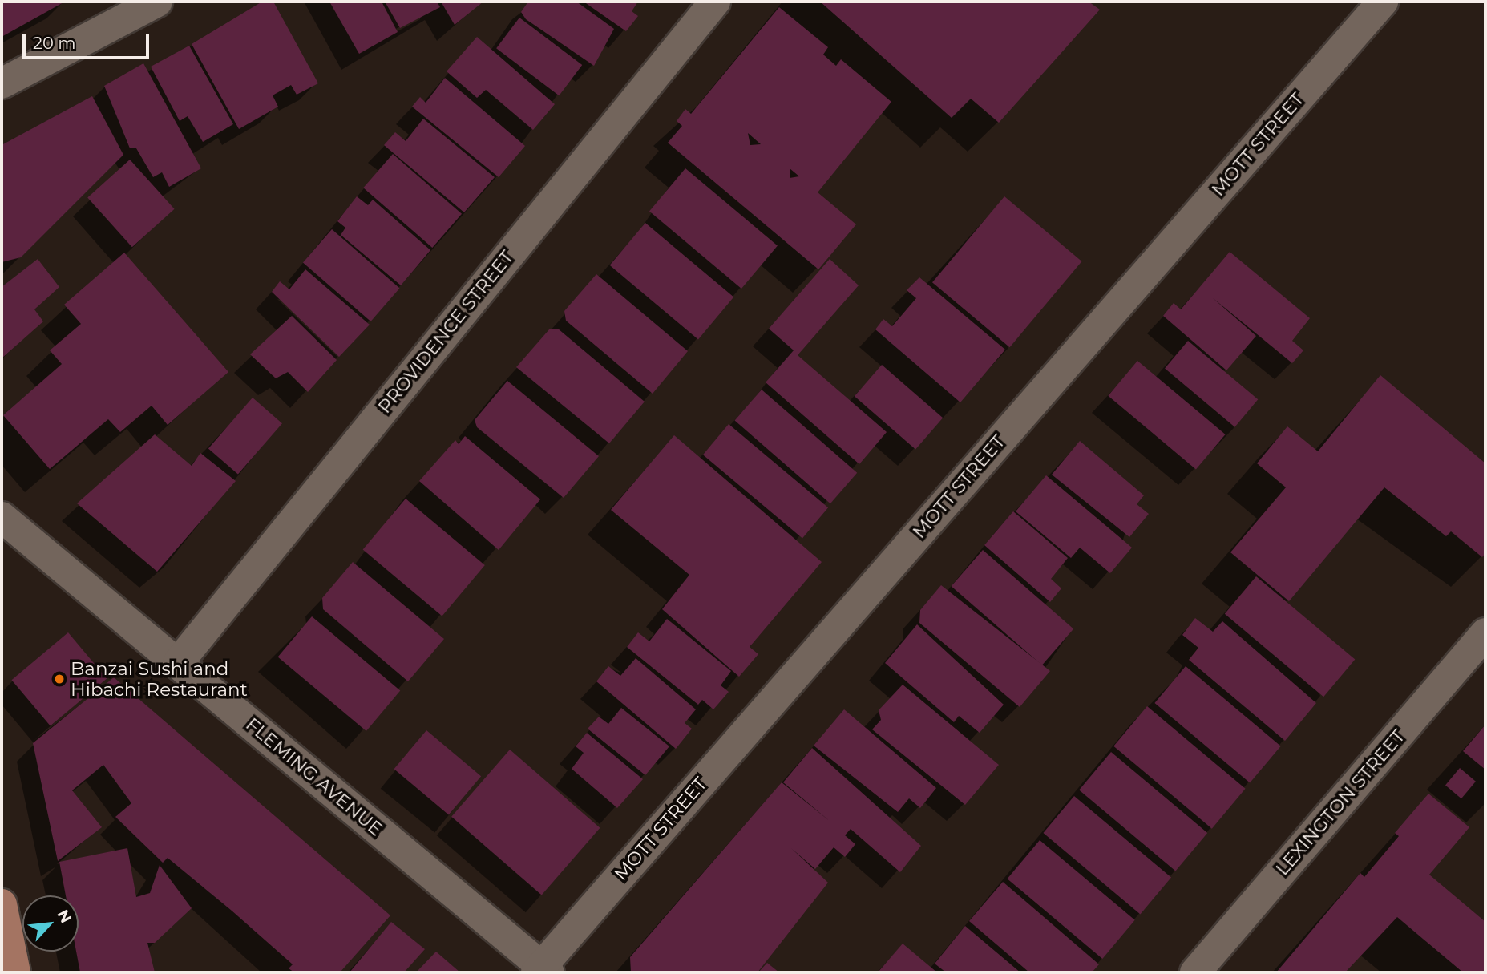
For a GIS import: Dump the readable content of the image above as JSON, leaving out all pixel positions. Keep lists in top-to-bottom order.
{
  "streets": {
    "street": [
      "MOTT STREET",
      "PROVIDENCE STREET",
      "FLEMING AVENUE",
      "LEXINGTON STREET"
    ]
  },
  "crossings": [
    ["MOTT STREET", "FLEMING AVENUE"],
    ["PROVIDENCE STREET", "FLEMING AVENUE"]
  ],
  "places": ["Banzai Sushi and Hibachi Restaurant"],
  "scale_bar": "20 m",
  "north": "top right"
}
